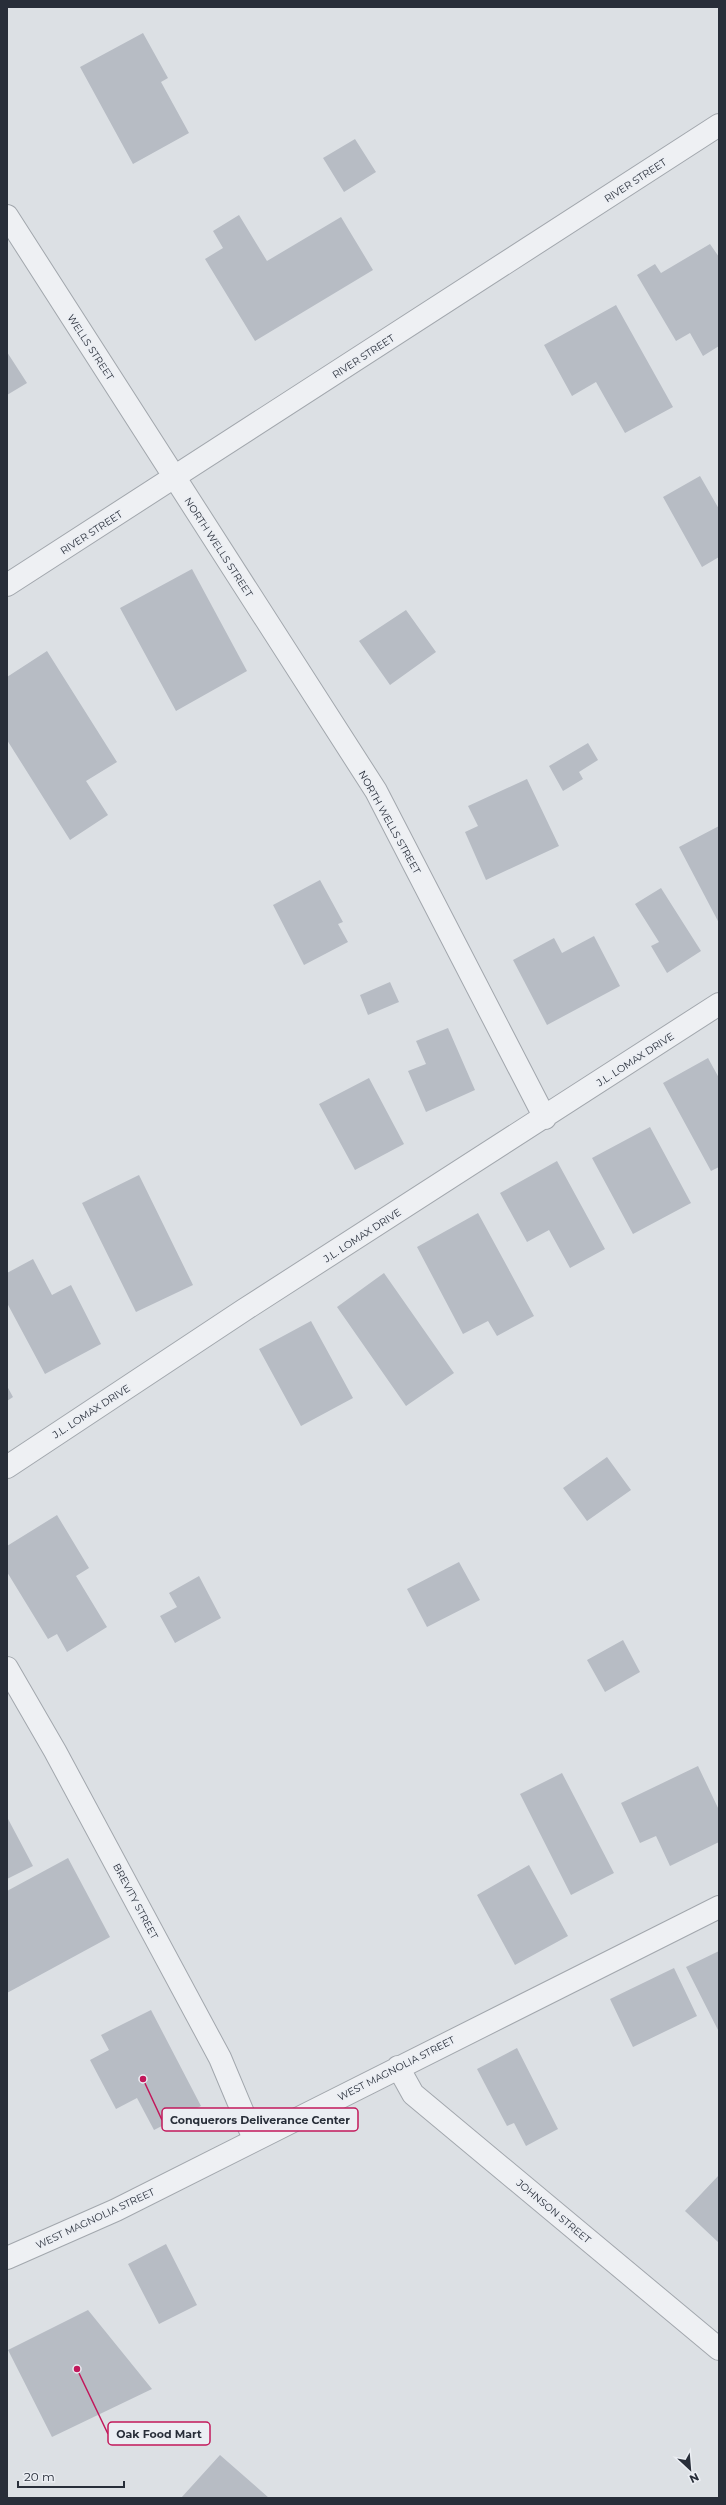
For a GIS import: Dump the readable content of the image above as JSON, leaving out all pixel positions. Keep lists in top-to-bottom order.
{
  "streets": {
    "street": [
      "RIVER STREET",
      "WELLS STREET",
      "NORTH WELLS STREET",
      "J.L. LOMAX DRIVE",
      "BREVITY STREET",
      "WEST MAGNOLIA STREET",
      "JOHNSON STREET"
    ]
  },
  "crossings": [
    ["RIVER STREET", "WELLS STREET"],
    ["RIVER STREET", "NORTH WELLS STREET"],
    ["WELLS STREET", "NORTH WELLS STREET"],
    ["NORTH WELLS STREET", "J.L. LOMAX DRIVE"],
    ["BREVITY STREET", "WEST MAGNOLIA STREET"],
    ["WEST MAGNOLIA STREET", "JOHNSON STREET"]
  ],
  "places": ["Conquerors Deliverance Center", "Oak Food Mart"],
  "scale_bar": "20 m",
  "north": "bottom right"
}
